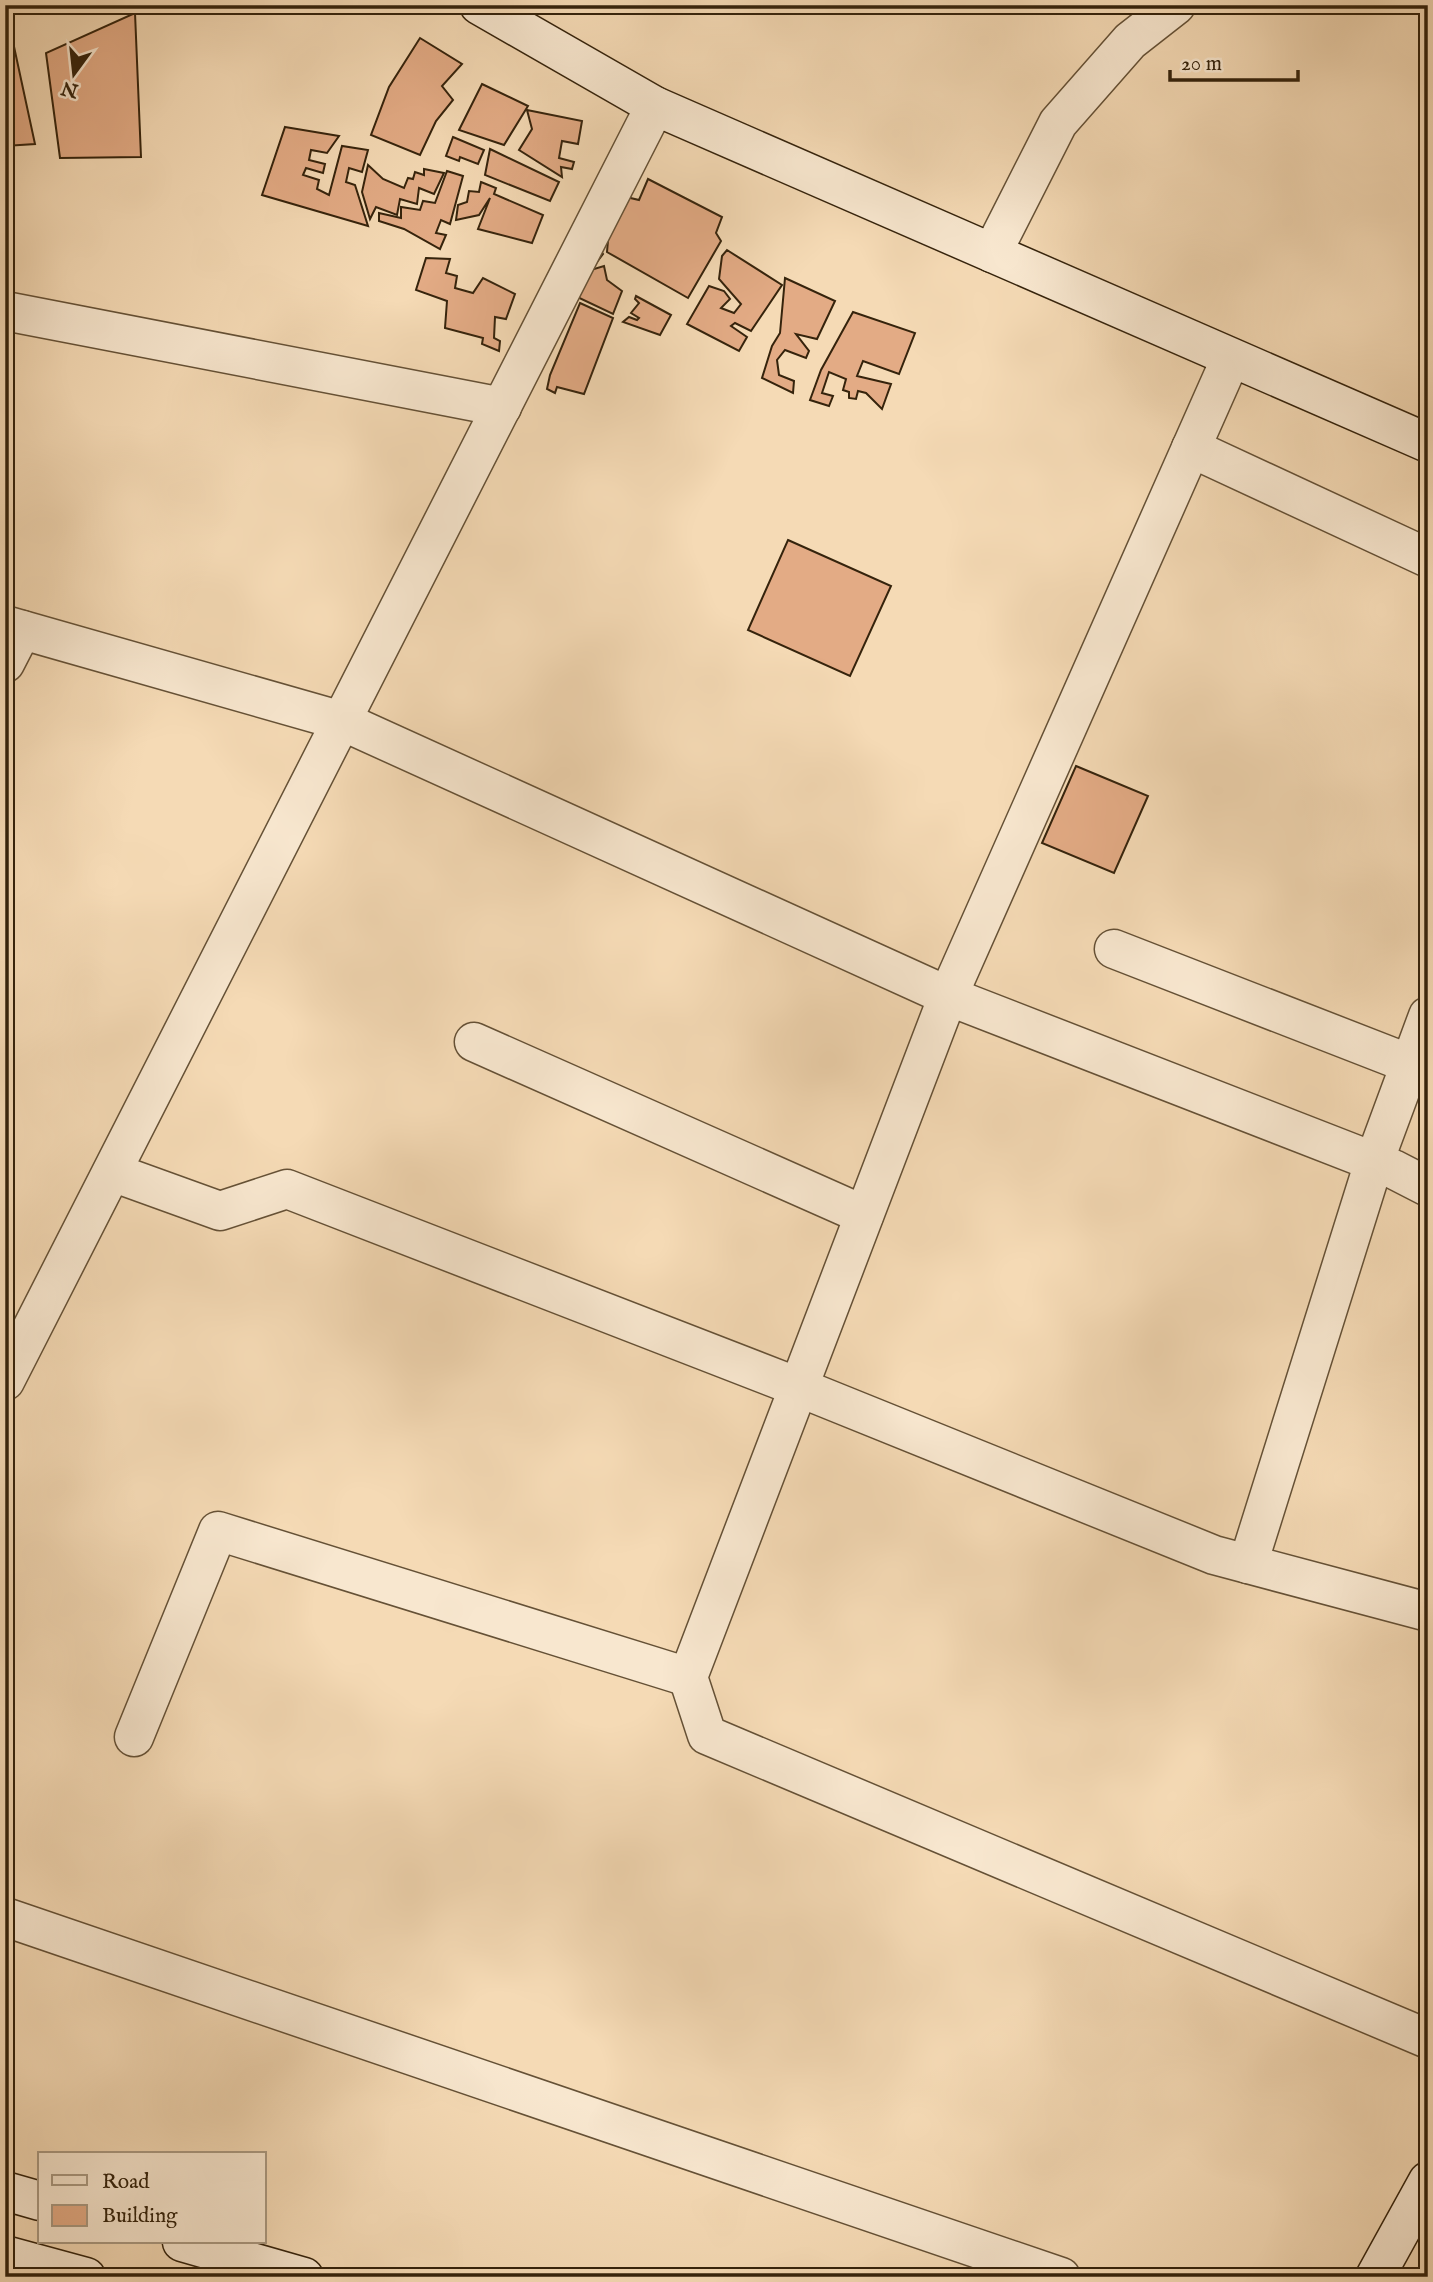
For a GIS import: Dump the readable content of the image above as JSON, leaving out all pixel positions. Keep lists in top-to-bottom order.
{
  "legend": ["Road", "Building"],
  "scale_bar": "20 m",
  "north": "bottom"
}
